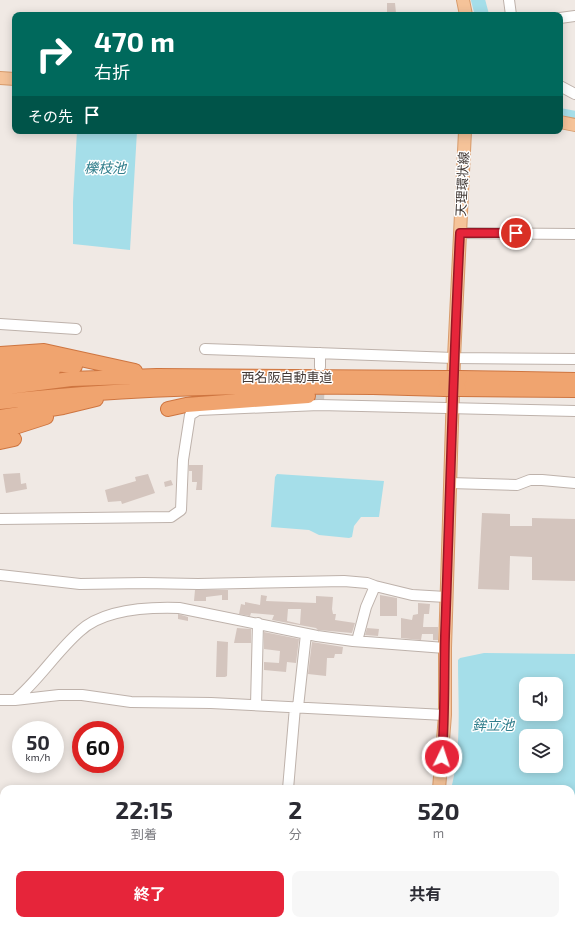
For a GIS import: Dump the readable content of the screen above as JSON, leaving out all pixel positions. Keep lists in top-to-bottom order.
{
  "streets": {
    "highway": ["西名阪自動車道"],
    "main road": ["天理環状線"]
  },
  "water": ["櫟枝池", "鉾立池"],
  "page": {
    "turn": ["470 m", "右折"],
    "then": "その先",
    "speed": "50 km/h",
    "limit": "60",
    "eta": [
      "22:15",
      "到着",
      "2",
      "分",
      "520",
      "m"
    ],
    "buttons": ["終了", "共有"]
  }
}
